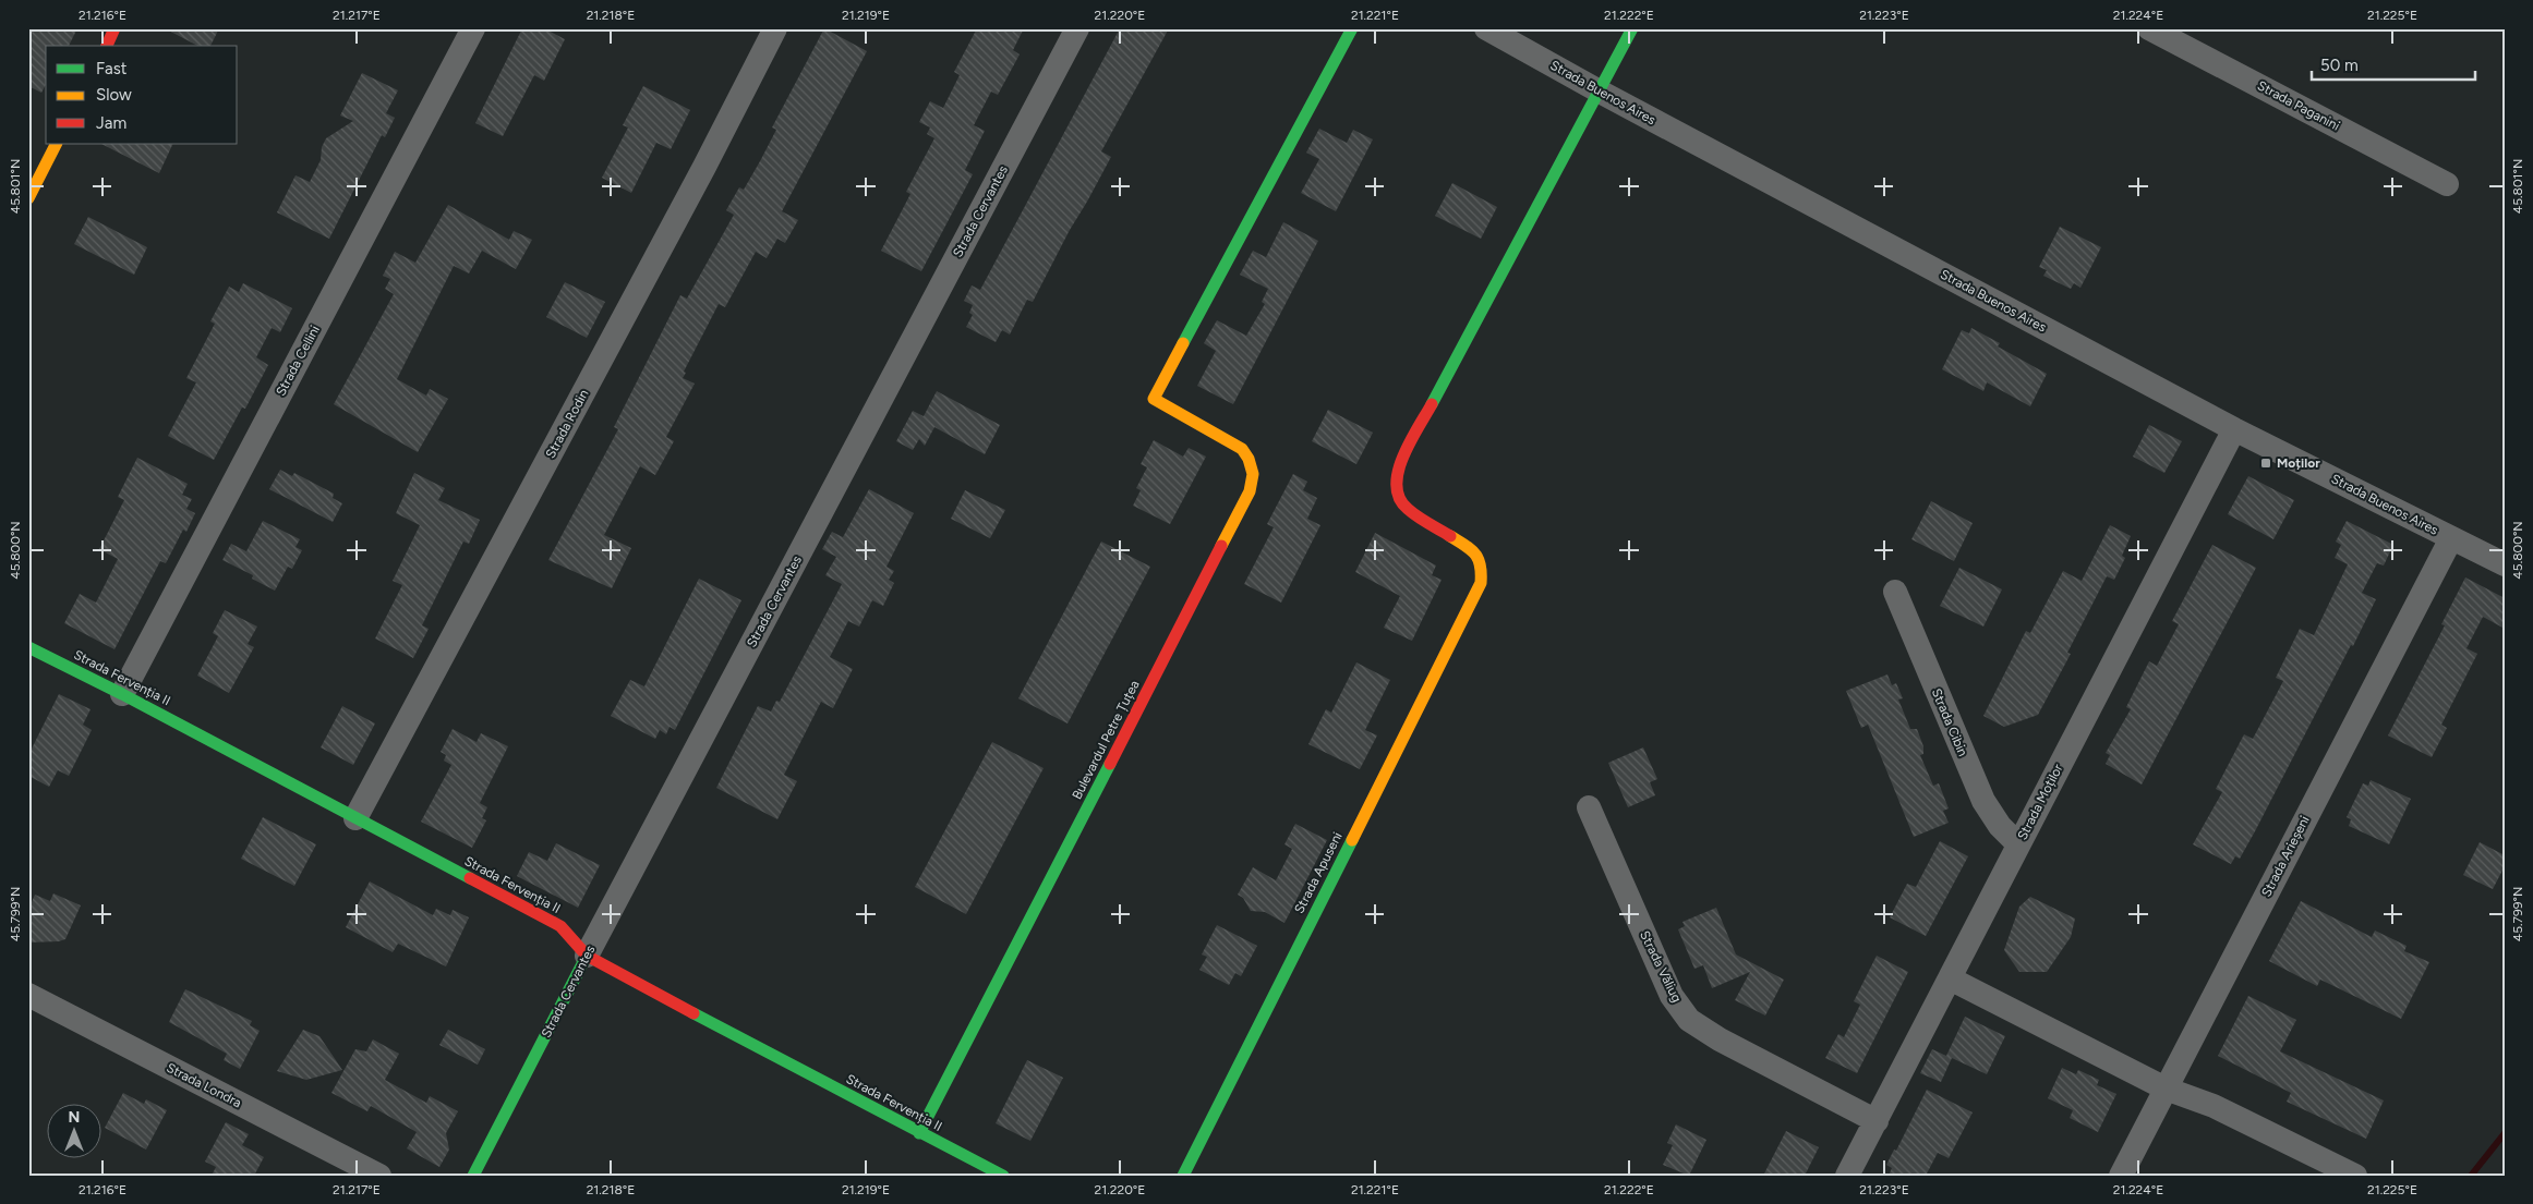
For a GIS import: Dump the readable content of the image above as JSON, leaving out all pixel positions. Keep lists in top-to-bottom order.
{
  "streets": {
    "street": [
      "Strada Buenos Aires",
      "Strada Paganini",
      "Strada Cervantes",
      "Strada Cellini",
      "Strada Rodin",
      "Strada Fervenția II",
      "Strada Cibin",
      "Bulevardul Petre Țuțea",
      "Strada Moților",
      "Strada Arieșeni",
      "Strada Apuseni",
      "Strada Văliug",
      "Strada Londra"
    ]
  },
  "crossings": [
    ["Strada Buenos Aires", "Strada Moților"],
    ["Strada Buenos Aires", "Strada Arieșeni"],
    ["Strada Buenos Aires", "Strada Apuseni"],
    ["Strada Cervantes", "Strada Fervenția II"],
    ["Strada Cellini", "Strada Fervenția II"],
    ["Strada Rodin", "Strada Fervenția II"],
    ["Strada Fervenția II", "Bulevardul Petre Țuțea"],
    ["Strada Cibin", "Strada Moților"],
    ["Strada Moților", "Strada Văliug"]
  ],
  "places": {
    "transit": ["Moților"]
  },
  "legend": ["Fast", "Slow", "Jam"],
  "scale_bar": "50 m",
  "north": "top",
  "coordinates": [
    "21.216°E",
    "21.217°E",
    "21.218°E",
    "21.219°E",
    "21.220°E",
    "21.221°E",
    "21.222°E",
    "21.223°E",
    "21.224°E",
    "21.225°E",
    "45.801°N",
    "45.800°N",
    "45.799°N"
  ]
}
